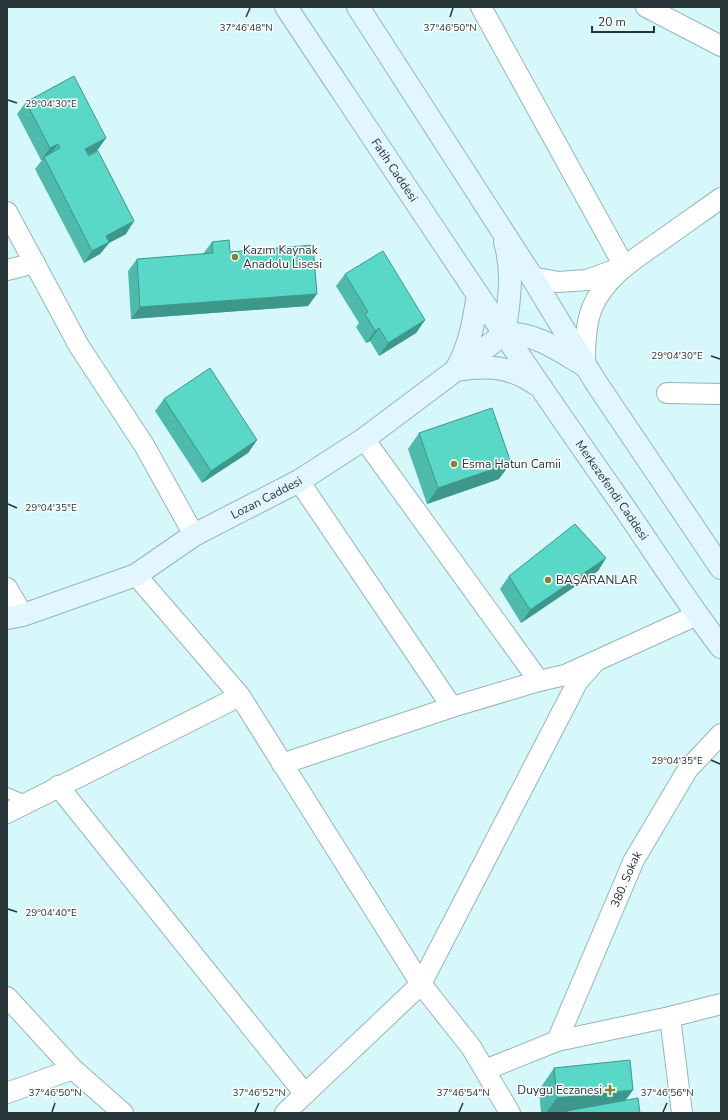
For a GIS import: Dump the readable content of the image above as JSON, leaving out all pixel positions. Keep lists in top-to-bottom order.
{
  "streets": {
    "main road": ["Fatih Caddesi", "Merkezefendi Caddesi", "Lozan Caddesi"],
    "street": ["380. Sokak"]
  },
  "crossings": [
    ["Fatih Caddesi", "Merkezefendi Caddesi"],
    ["Fatih Caddesi", "Lozan Caddesi"],
    ["Merkezefendi Caddesi", "Lozan Caddesi"]
  ],
  "places": {
    "other": ["Kazım Kaynak Anadolu Lisesi", "Esma Hatun Camii", "BAŞARANLAR"],
    "health": ["Duygu Eczanesi"]
  },
  "scale_bar": "20 m",
  "coordinates": [
    "37°46'48\"N",
    "37°46'50\"N",
    "29°04'30\"E",
    "29°04'35\"E",
    "29°04'40\"E",
    "37°46'52\"N",
    "37°46'54\"N",
    "37°46'56\"N"
  ]
}
